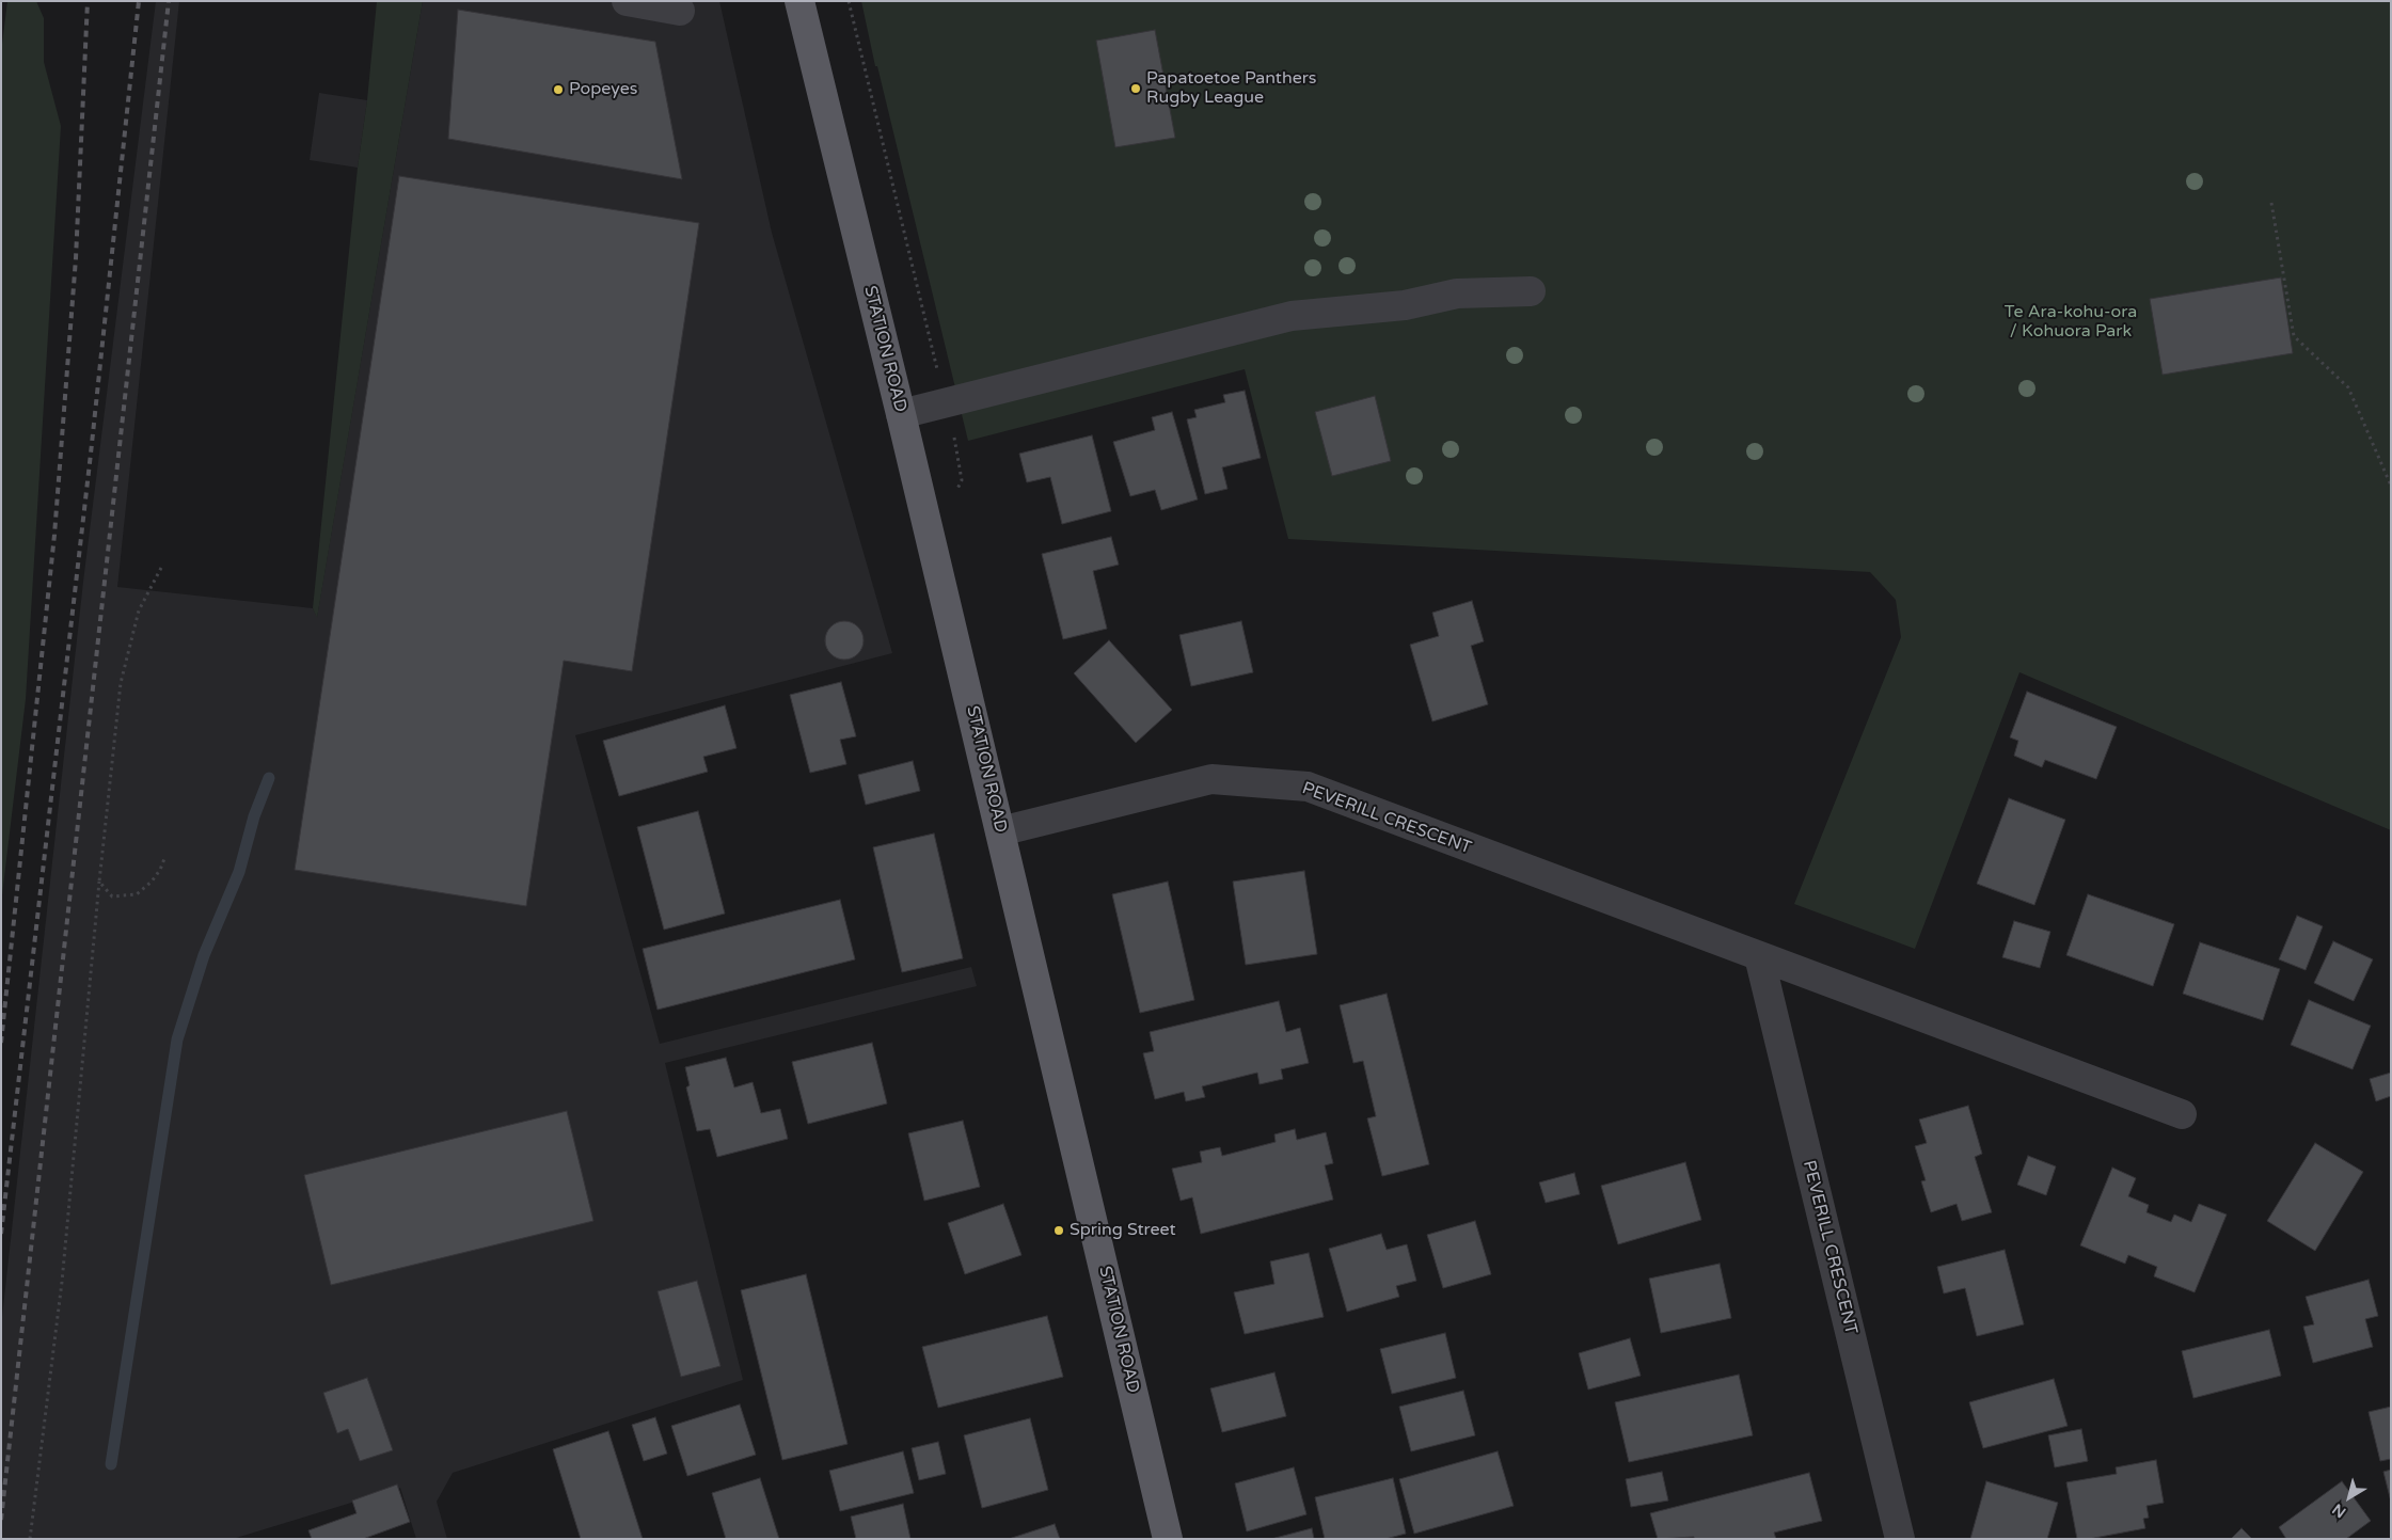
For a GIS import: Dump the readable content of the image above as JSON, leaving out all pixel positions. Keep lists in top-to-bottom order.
{
  "streets": {
    "main road": ["STATION ROAD"],
    "street": ["PEVERILL CRESCENT"]
  },
  "crossings": [
    ["STATION ROAD", "PEVERILL CRESCENT"]
  ],
  "parks": ["Te Ara-kohu-ora / Kohuora Park"],
  "places": ["Papatoetoe Panthers Rugby League", "Popeyes", "Spring Street"],
  "north": "bottom left"
}
